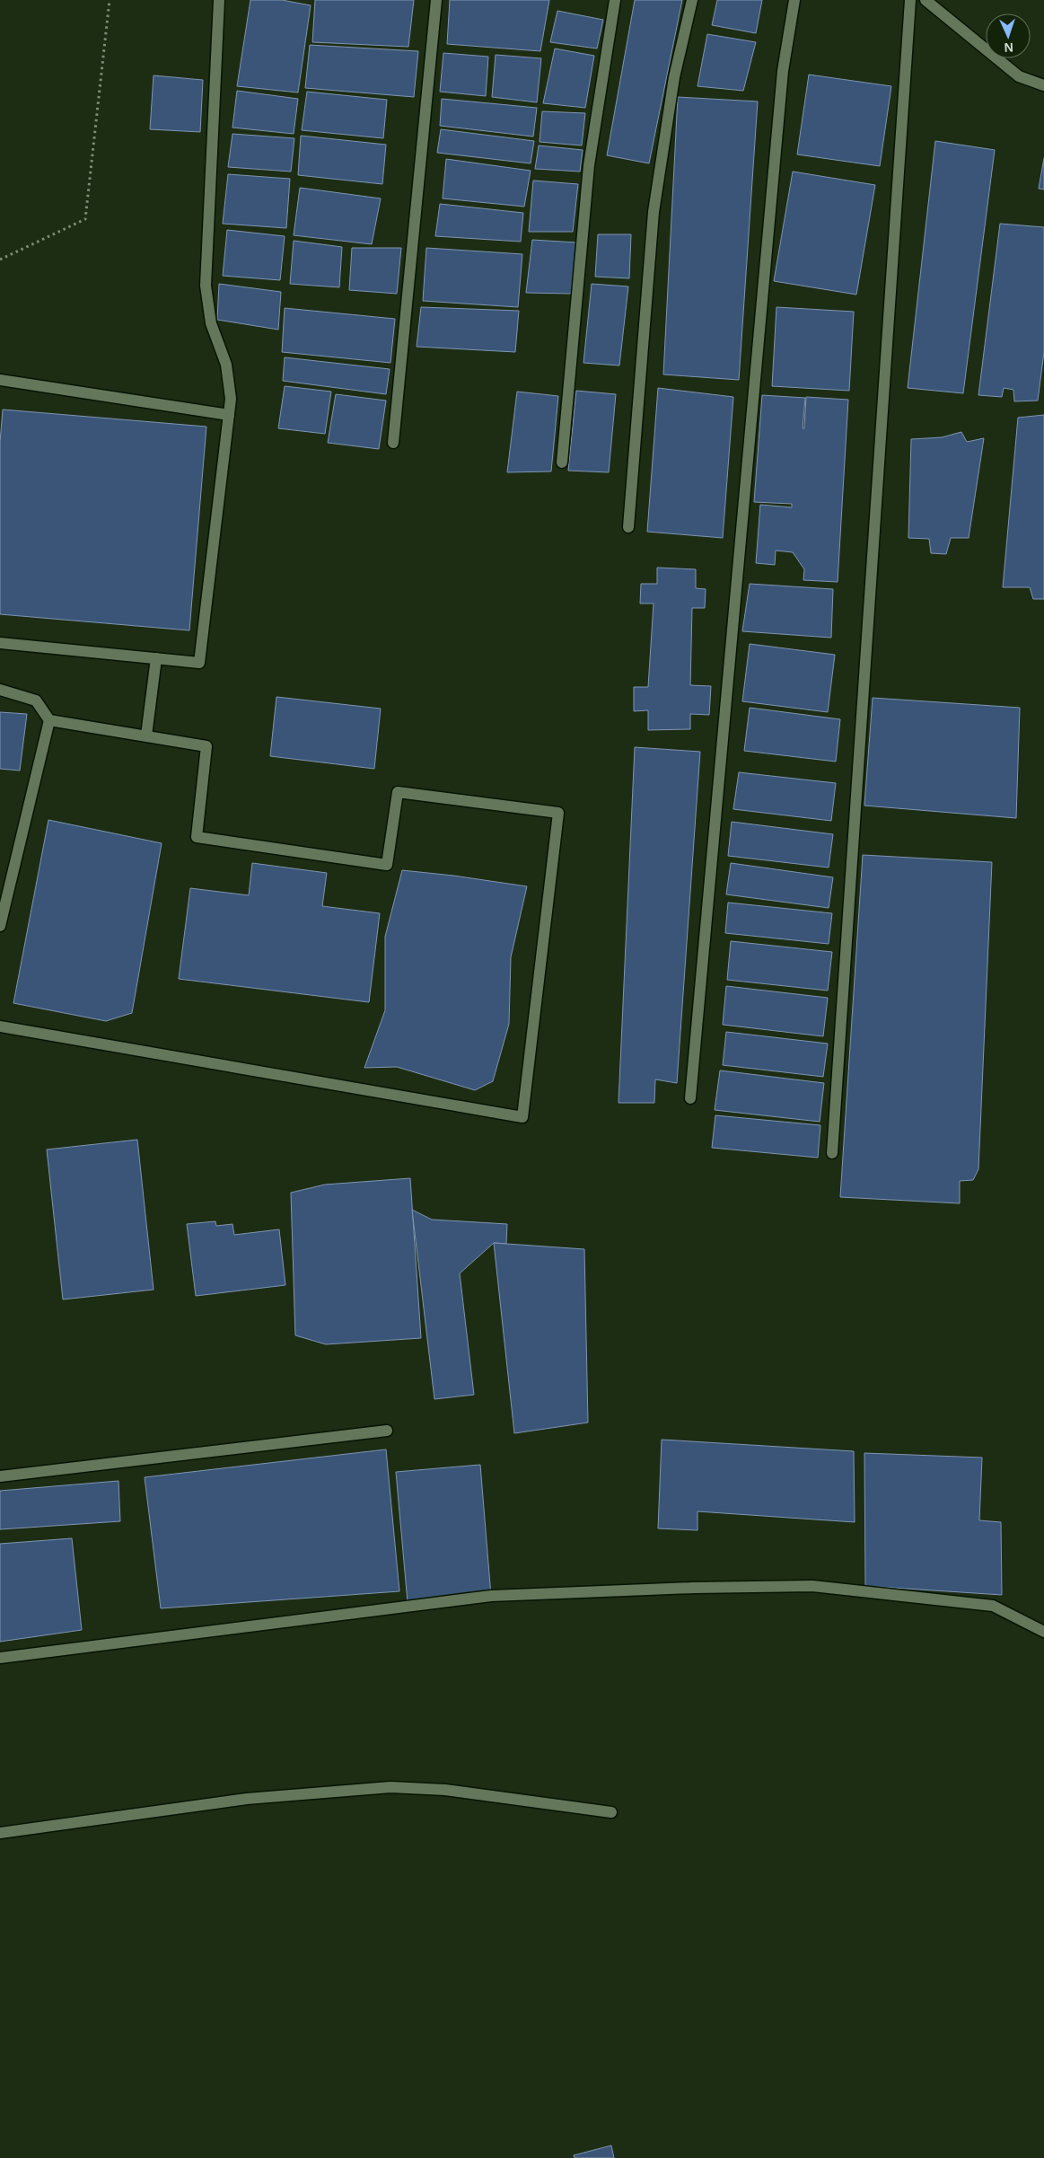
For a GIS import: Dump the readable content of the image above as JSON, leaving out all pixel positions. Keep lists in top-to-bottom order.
{
  "north": "bottom"
}
